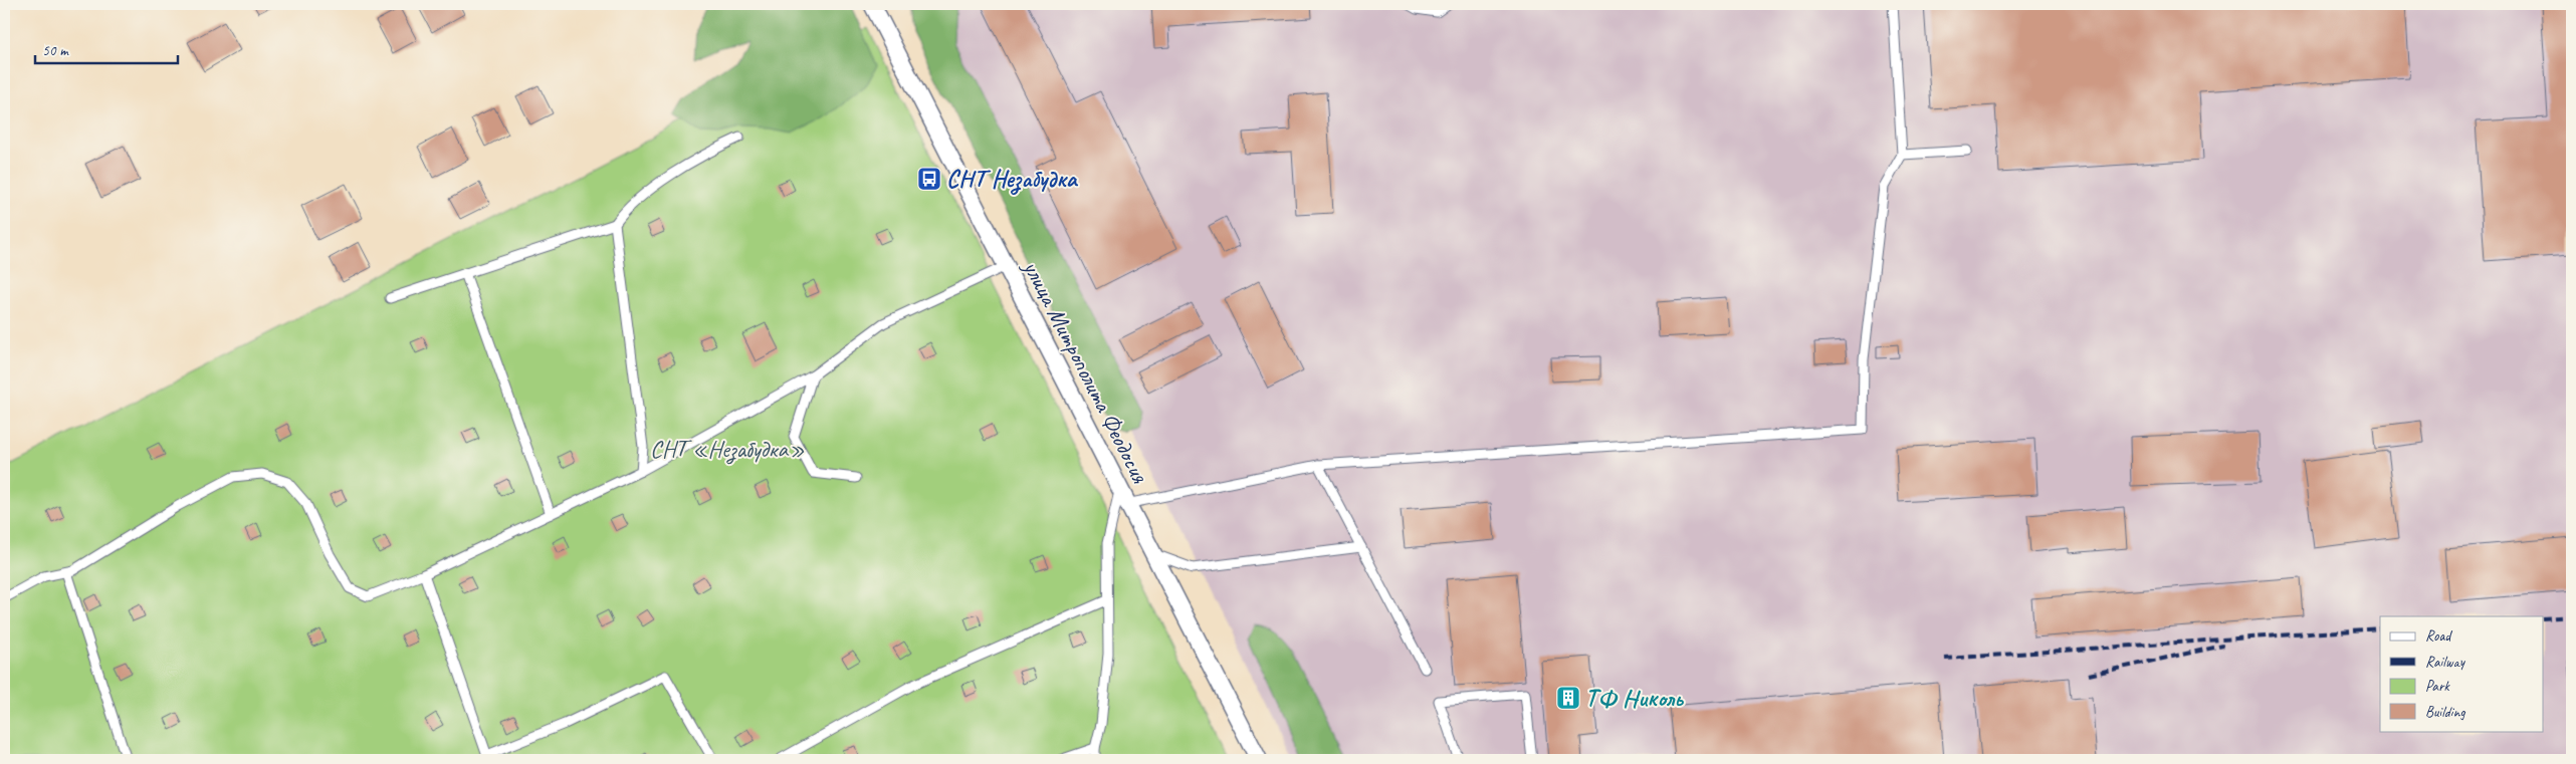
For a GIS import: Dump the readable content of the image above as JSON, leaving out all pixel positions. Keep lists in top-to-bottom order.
{
  "streets": {
    "street": ["улица Митрополита Феодосия"]
  },
  "parks": ["СНТ «Незабудка»"],
  "places": {
    "bus stop": ["СНТ Незабудка"],
    "building": ["ТФ Николь"]
  },
  "legend": [
    "Road",
    "Railway",
    "Park",
    "Building"
  ],
  "scale_bar": "50 m"
}
